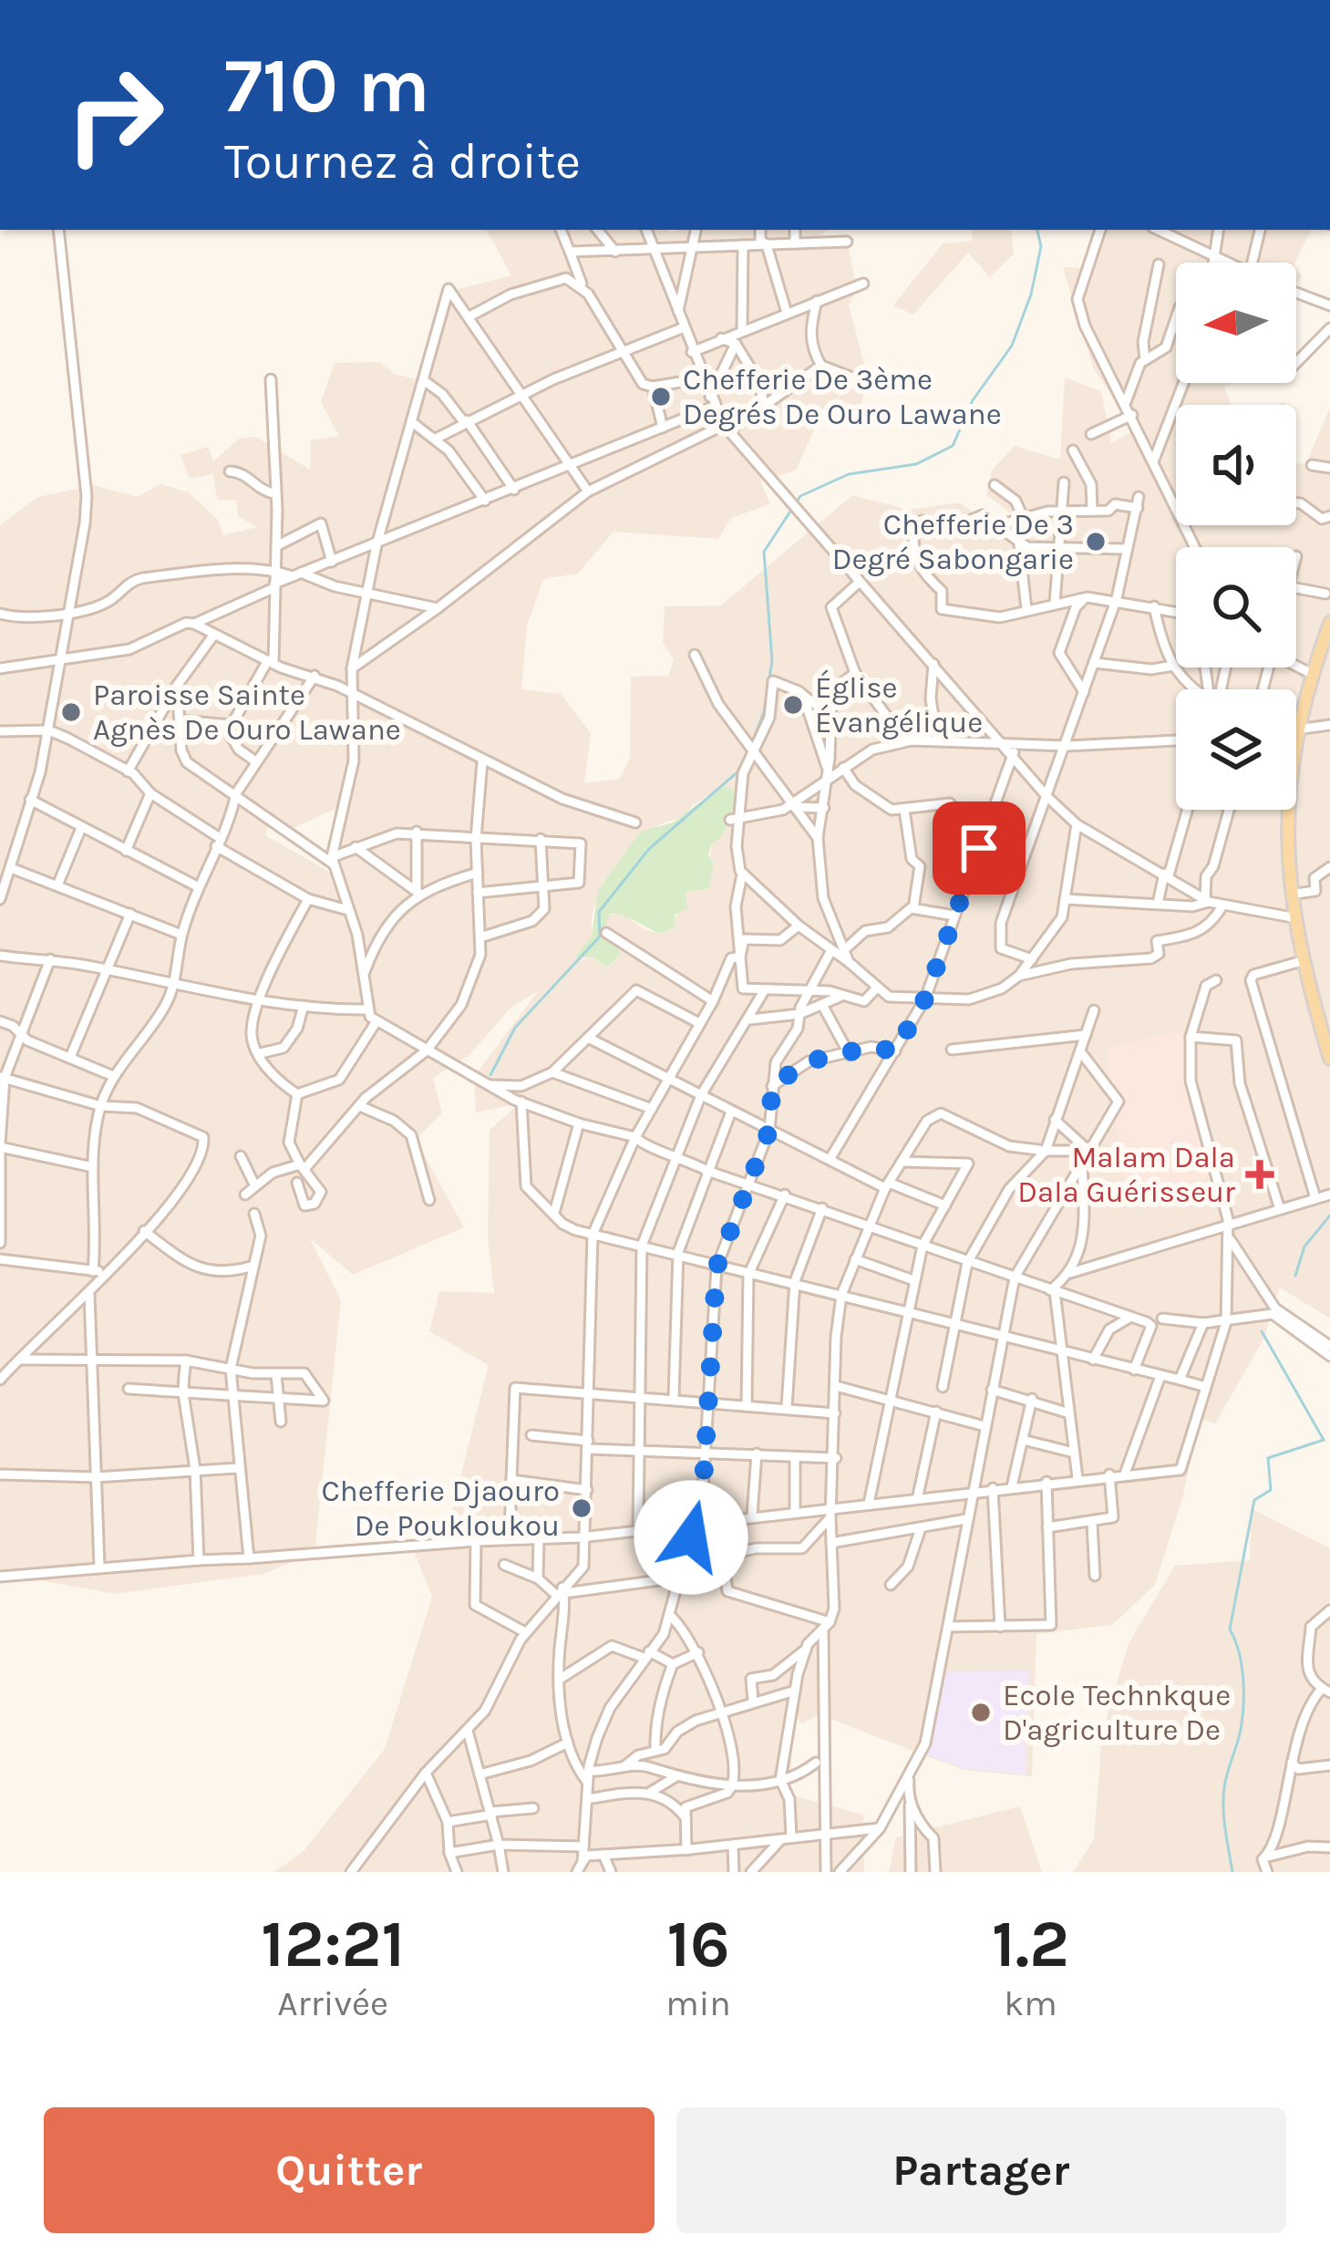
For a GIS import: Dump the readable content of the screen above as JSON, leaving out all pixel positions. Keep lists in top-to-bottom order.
{
  "places": {
    "other": [
      "Chefferie De 3ème Degrés De Ouro Lawane",
      "Chefferie De 3 Degré Sabongarie",
      "Église Évangélique",
      "Paroisse Sainte Agnès De Ouro Lawane",
      "Chefferie Djaouro De Poukloukou",
      "Ecole Technkque D'agriculture De"
    ],
    "health": ["Malam Dala Dala Guérisseur"]
  },
  "north": "left",
  "page": {
    "turn": ["710 m", "Tournez à droite"],
    "eta": [
      "12:21",
      "Arrivée",
      "16",
      "min",
      "1.2",
      "km"
    ],
    "buttons": ["Quitter", "Partager"]
  }
}
